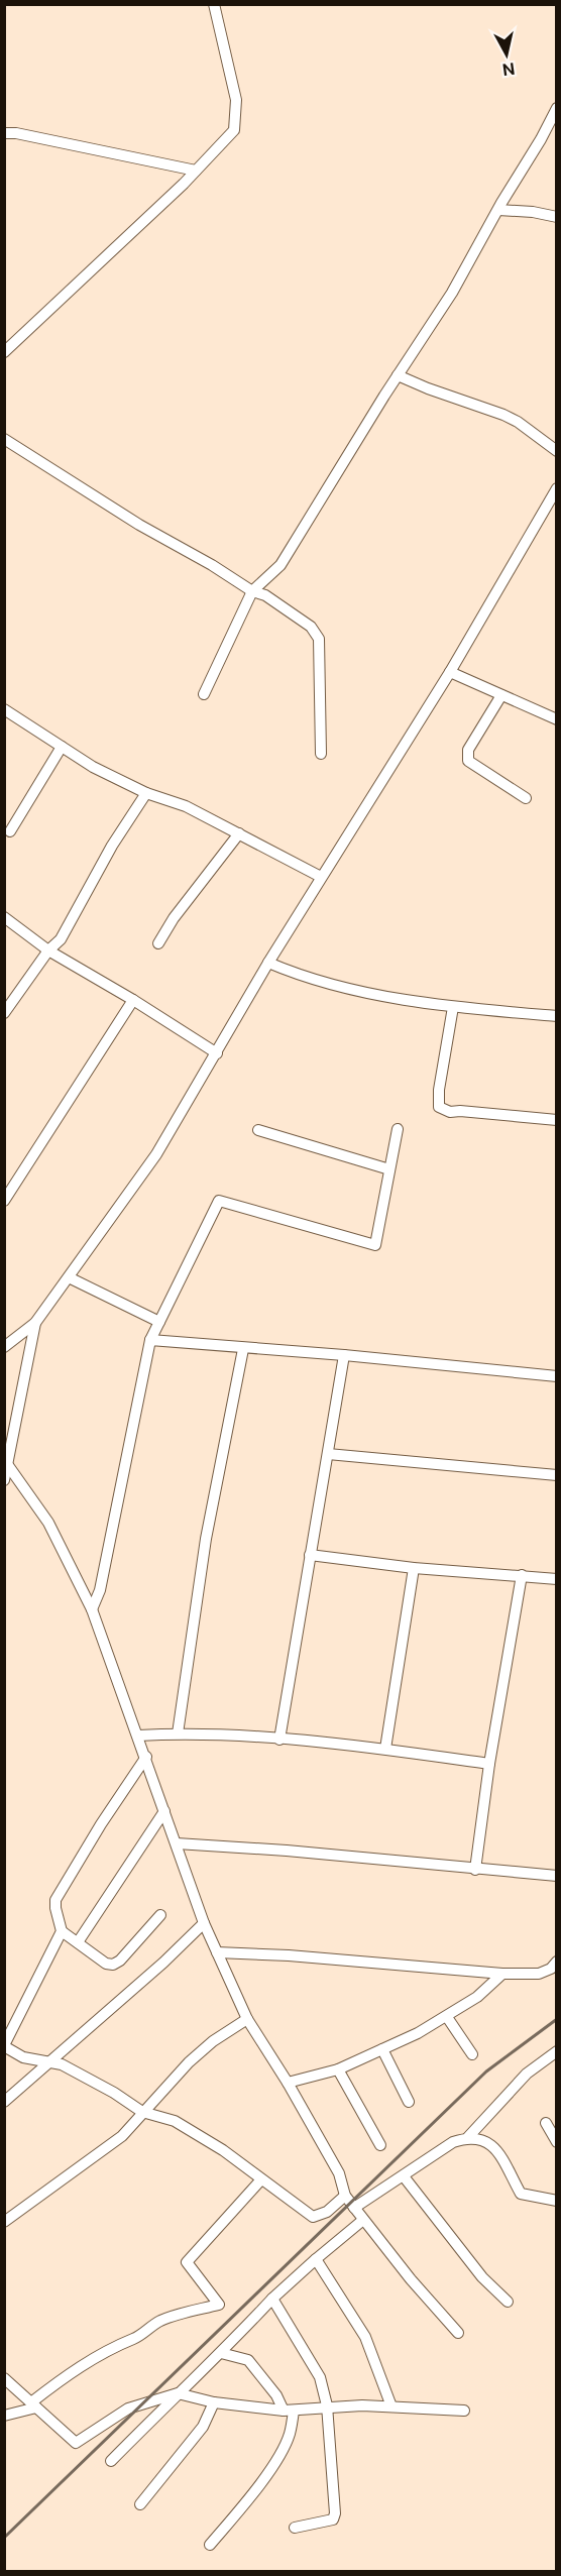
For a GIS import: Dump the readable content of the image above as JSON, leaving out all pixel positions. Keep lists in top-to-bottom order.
{
  "north": "bottom"
}
